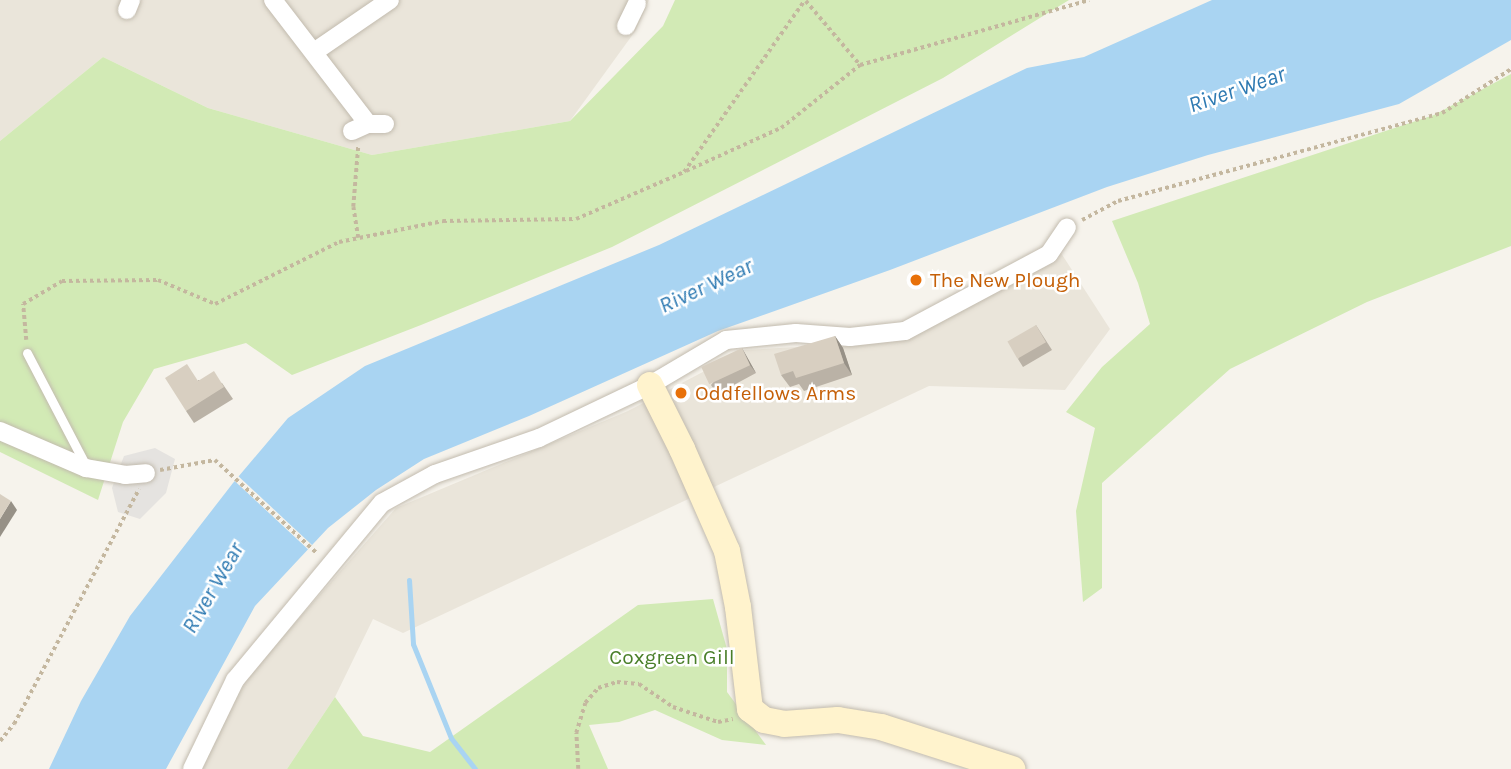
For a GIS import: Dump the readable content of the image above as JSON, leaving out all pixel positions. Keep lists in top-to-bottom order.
{
  "water": ["River Wear"],
  "parks": ["Coxgreen Gill"],
  "places": ["The New Plough", "Oddfellows Arms"]
}
